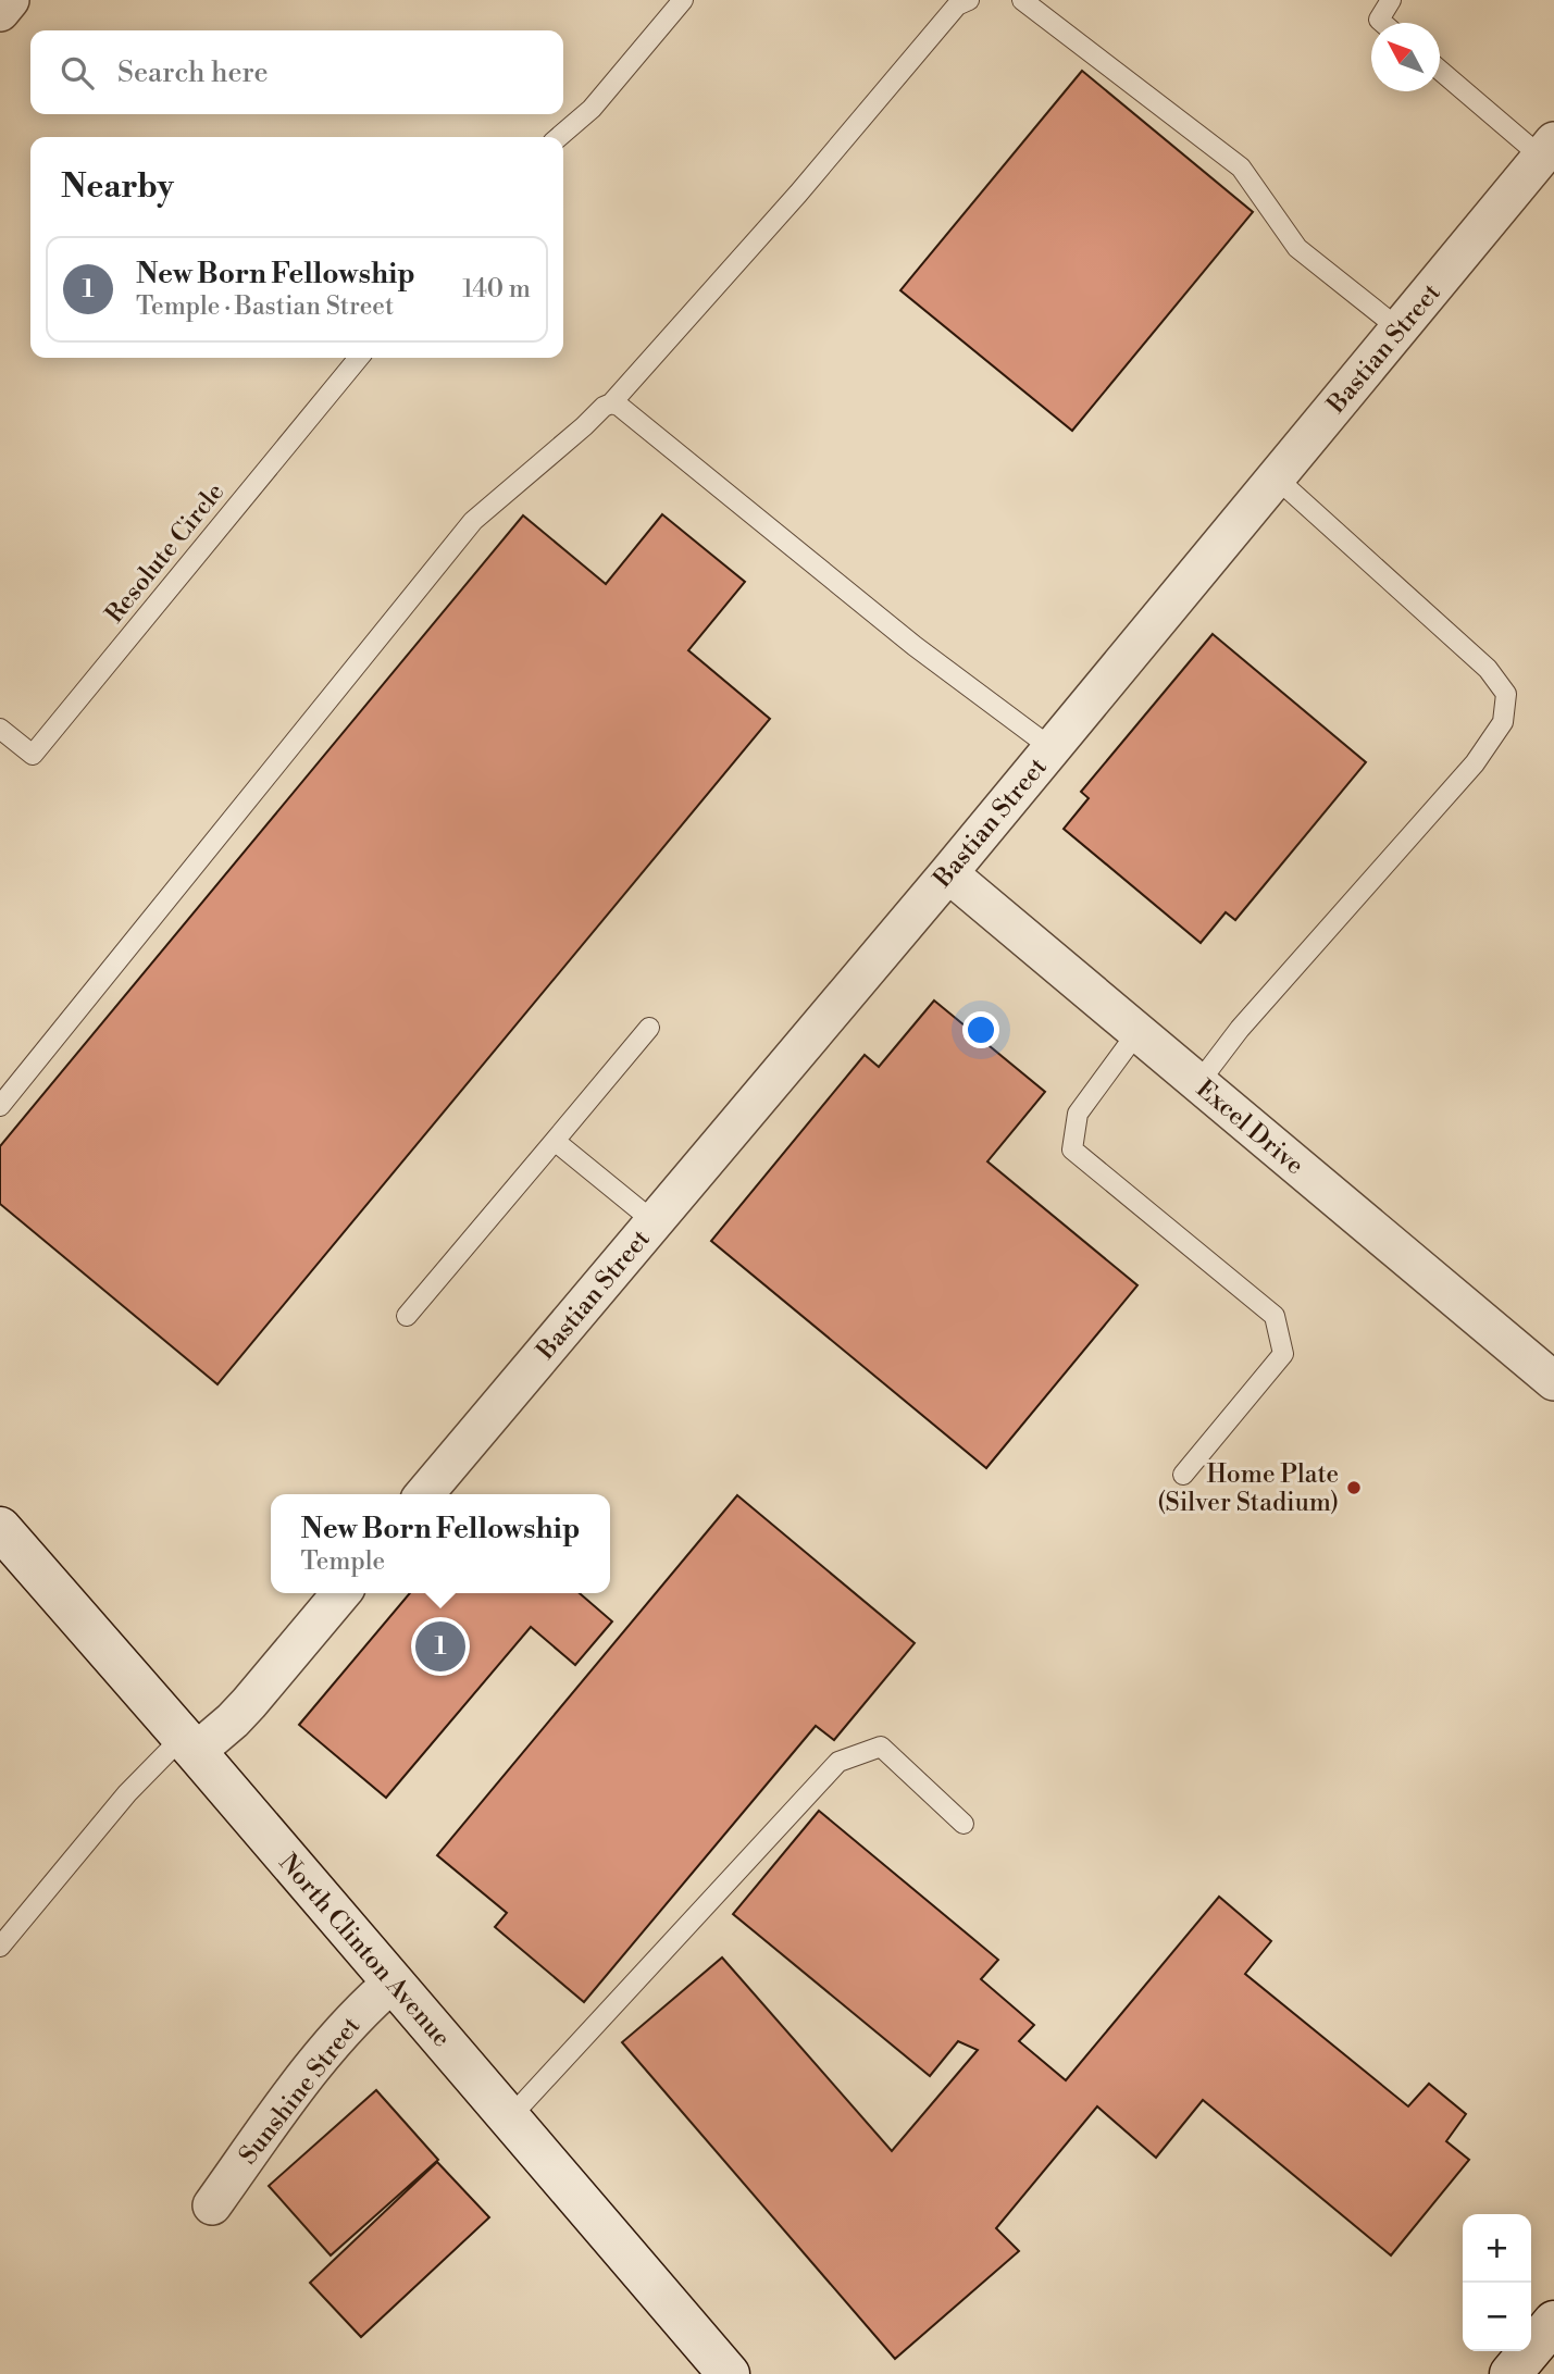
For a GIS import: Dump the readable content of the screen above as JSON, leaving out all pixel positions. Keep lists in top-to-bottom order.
{
  "streets": {
    "street": [
      "Bastian Street",
      "Excel Drive",
      "North Clinton Avenue",
      "Sunshine Street"
    ],
    "lane": ["Resolute Circle"]
  },
  "crossings": [
    ["Bastian Street", "Excel Drive"],
    ["North Clinton Avenue", "Sunshine Street"]
  ],
  "places": ["Home Plate (Silver Stadium)"],
  "north": "top left",
  "page": {
    "search": "Search here",
    "heading": "Nearby",
    "list": [
      {
        "mark": "1",
        "name": "New Born Fellowship",
        "note": "Temple · Bastian Street",
        "value": "140 m"
      }
    ],
    "popup": ["New Born Fellowship", "Temple"],
    "pins": "1",
    "map_buttons": ["+", "−"]
  }
}
